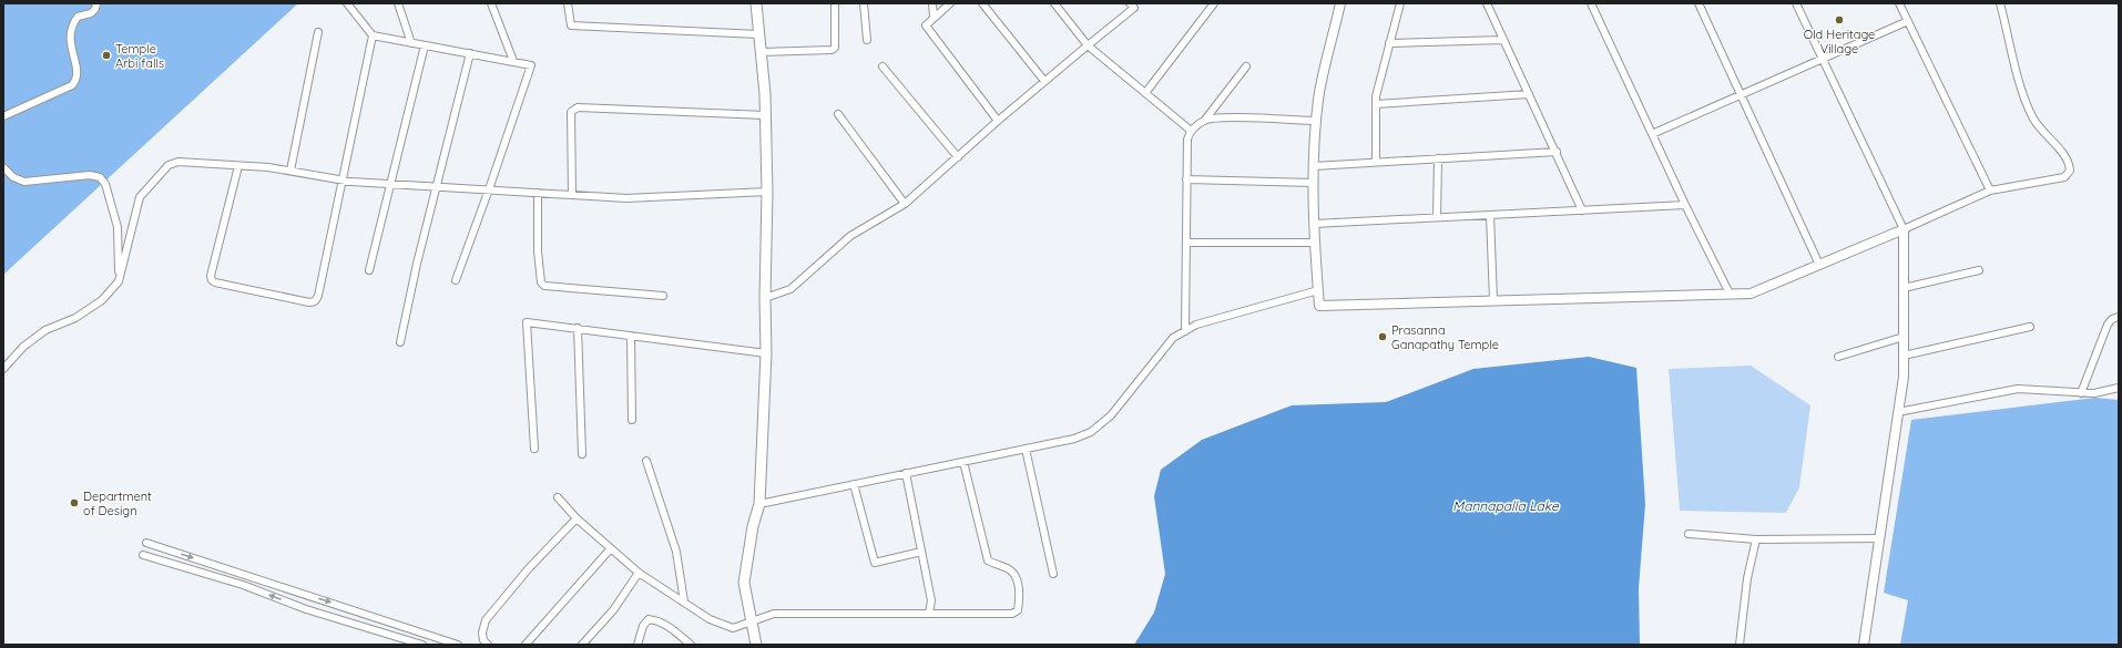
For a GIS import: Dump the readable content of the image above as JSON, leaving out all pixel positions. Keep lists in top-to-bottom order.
{
  "water": ["Mannapalla Lake"],
  "places": [
    "Old Heritage Village",
    "Temple Arbi falls",
    "Prasanna Ganapathy Temple",
    "Department of Design"
  ]
}
